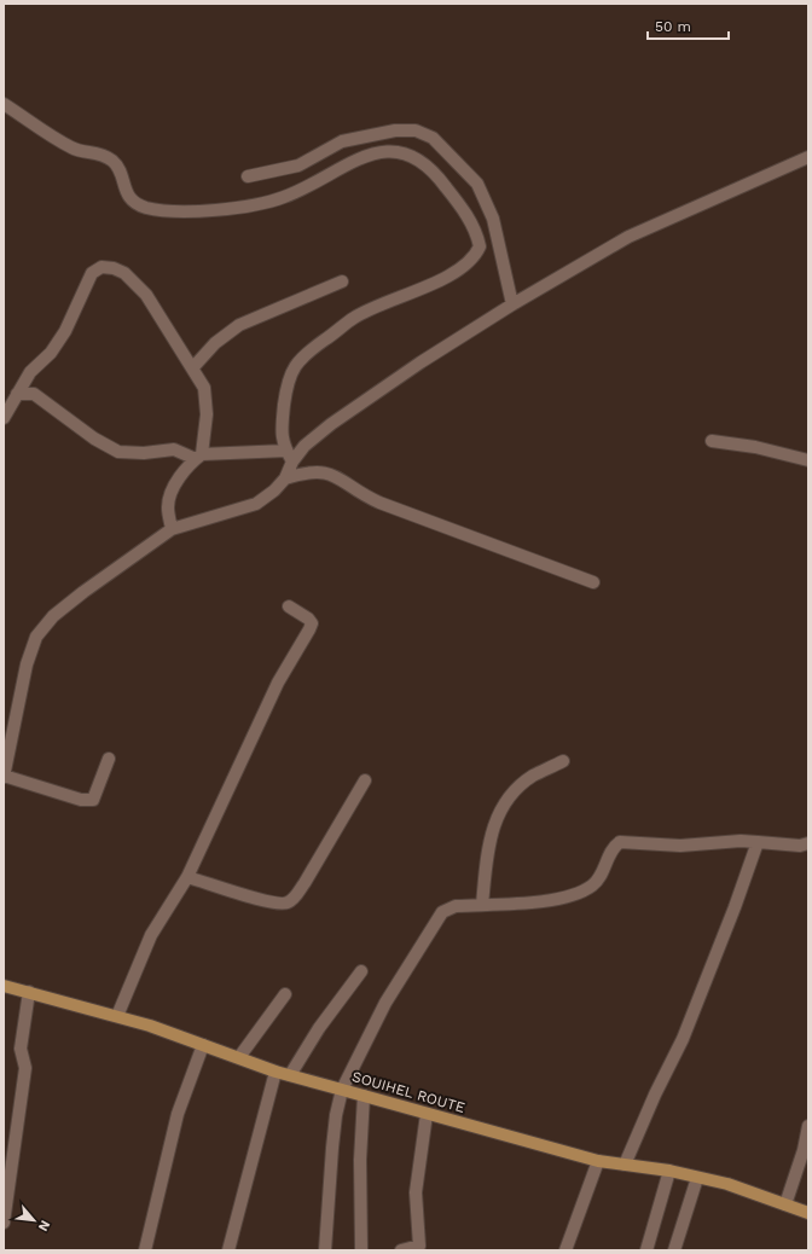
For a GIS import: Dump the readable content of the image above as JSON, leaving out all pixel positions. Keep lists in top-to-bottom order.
{
  "streets": {
    "main road": ["SOUIHEL ROUTE"]
  },
  "scale_bar": "50 m",
  "north": "bottom right"
}
